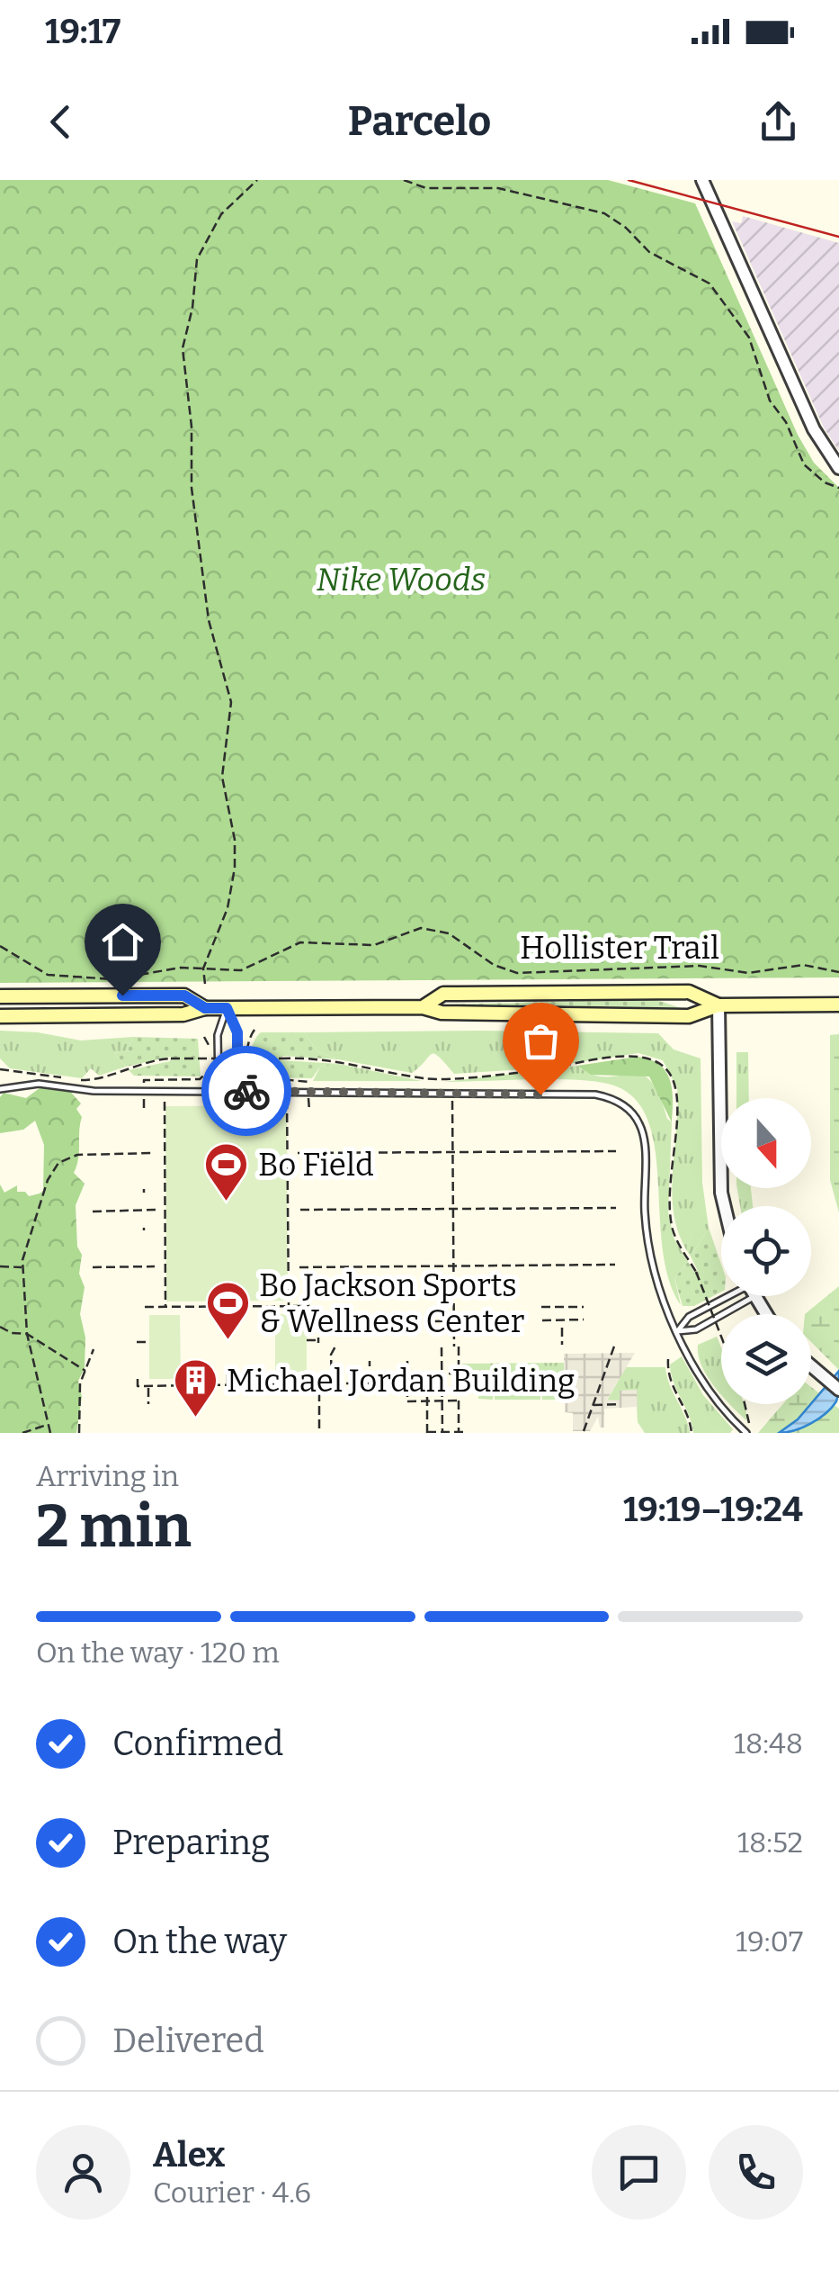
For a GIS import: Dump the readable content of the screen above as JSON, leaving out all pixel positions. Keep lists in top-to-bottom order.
{
  "streets": {
    "path": ["Hollister Trail"]
  },
  "parks": ["Nike Woods"],
  "places": {
    "sports": ["Bo Field", "Bo Jackson Sports & Wellness Center"],
    "building": ["Michael Jordan Building"]
  },
  "north": "bottom",
  "page": {
    "status": "19:17",
    "header": "Parcelo",
    "heading": ["2 min", "Arriving in", "19:19–19:24"],
    "panel": ["Alex", "Courier · 4.6"],
    "bar": "On the way · 120 m",
    "list": [
      ["Confirmed", "18:48"],
      ["Preparing", "18:52"],
      ["On the way", "19:07"],
      "Delivered"
    ]
  }
}
